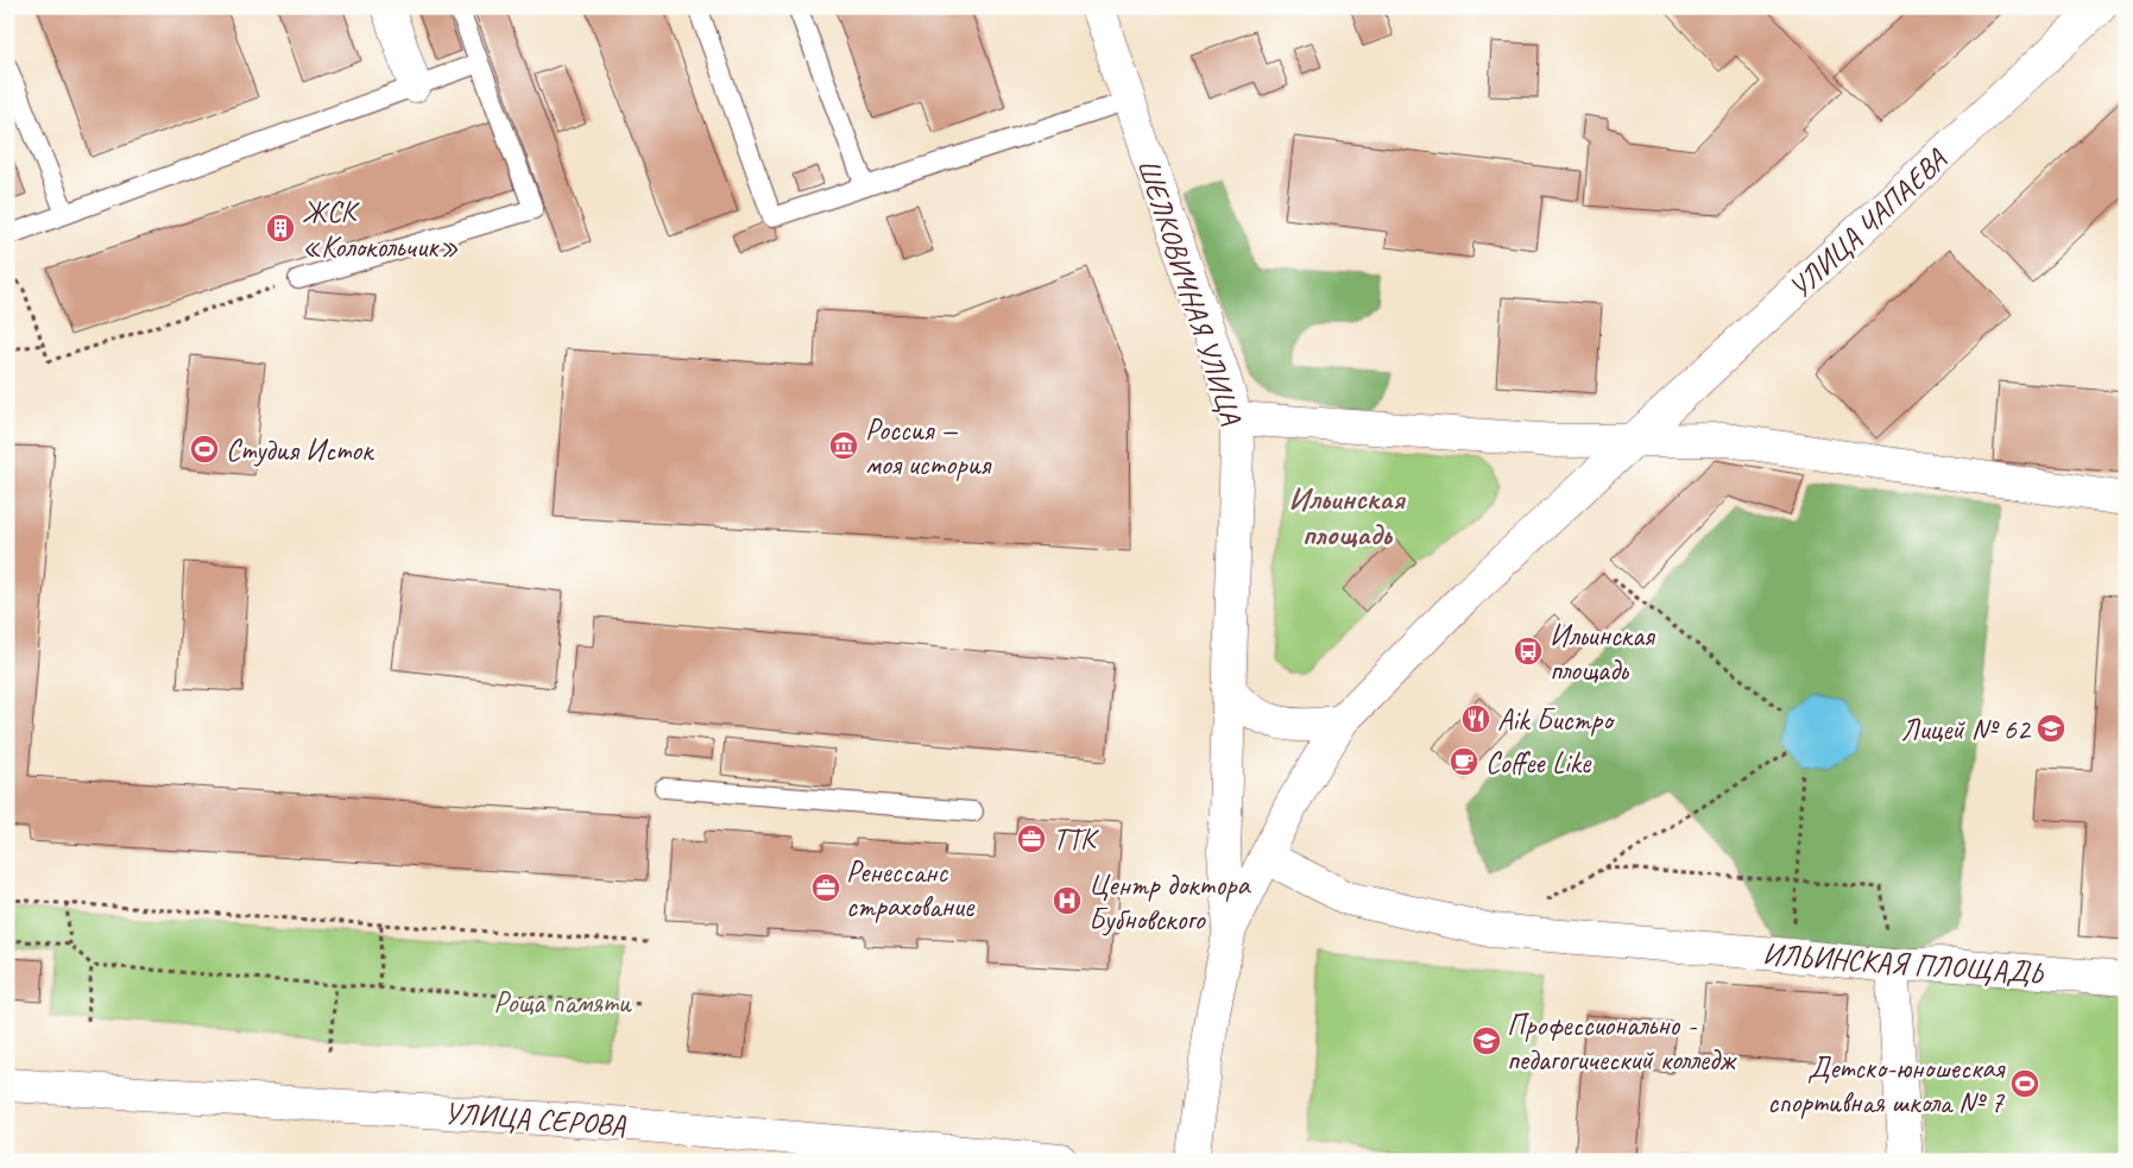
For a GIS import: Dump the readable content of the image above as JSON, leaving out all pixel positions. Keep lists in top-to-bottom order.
{
  "streets": {
    "street": [
      "УЛИЦА ЧАПАЕВА",
      "ШЕЛКОВИЧНАЯ УЛИЦА",
      "ИЛЬИНСКАЯ ПЛОЩАДЬ",
      "УЛИЦА СЕРОВА"
    ]
  },
  "districts": ["Ильинская площадь"],
  "parks": ["Роща памяти"],
  "places": {
    "building": ["ЖСК «Колокольчик»"],
    "museum": ["Россия — моя история"],
    "sports": ["Студия Исток", "Детско-юношеская спортивная школа № 7"],
    "bus stop": ["Ильинская площадь"],
    "restaurant": ["Aik Бистро"],
    "school or university": ["Лицей № 62", "Профессионально - педагогический колледж"],
    "cafe": ["Coffee Like"],
    "office": ["ТТК", "Ренессанс страхование"],
    "hospital": ["Центр доктора Бубновского"]
  }
}
